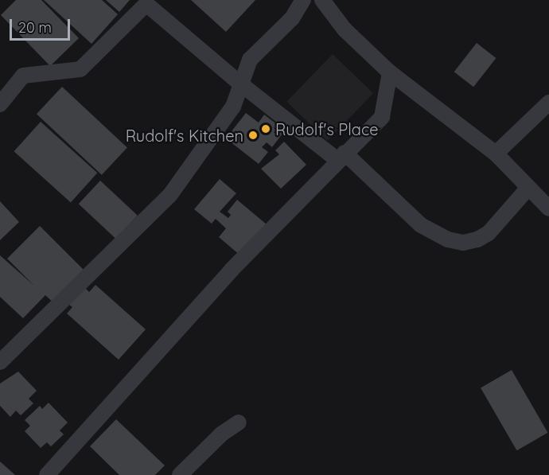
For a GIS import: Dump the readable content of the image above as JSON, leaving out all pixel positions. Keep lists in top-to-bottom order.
{
  "places": ["Rudolf's Place", "Rudolf's Kitchen"],
  "scale_bar": "20 m"
}
